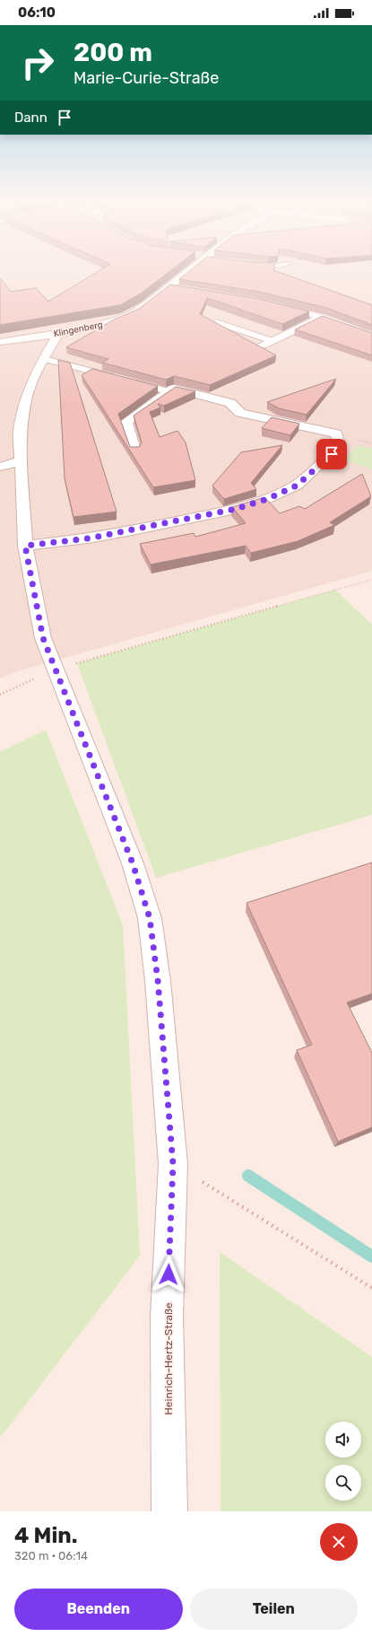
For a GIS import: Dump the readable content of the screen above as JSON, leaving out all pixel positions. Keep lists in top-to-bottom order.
{
  "streets": {
    "street": ["Klingenberg", "Heinrich-Hertz-Straße"]
  },
  "crossings": [
    ["Klingenberg", "Heinrich-Hertz-Straße"]
  ],
  "page": {
    "status": "06:10",
    "turn": ["200 m", "Marie-Curie-Straße"],
    "then": "Dann",
    "heading": ["4 Min.", "320 m · 06:14"],
    "buttons": ["Beenden", "Teilen"]
  }
}
